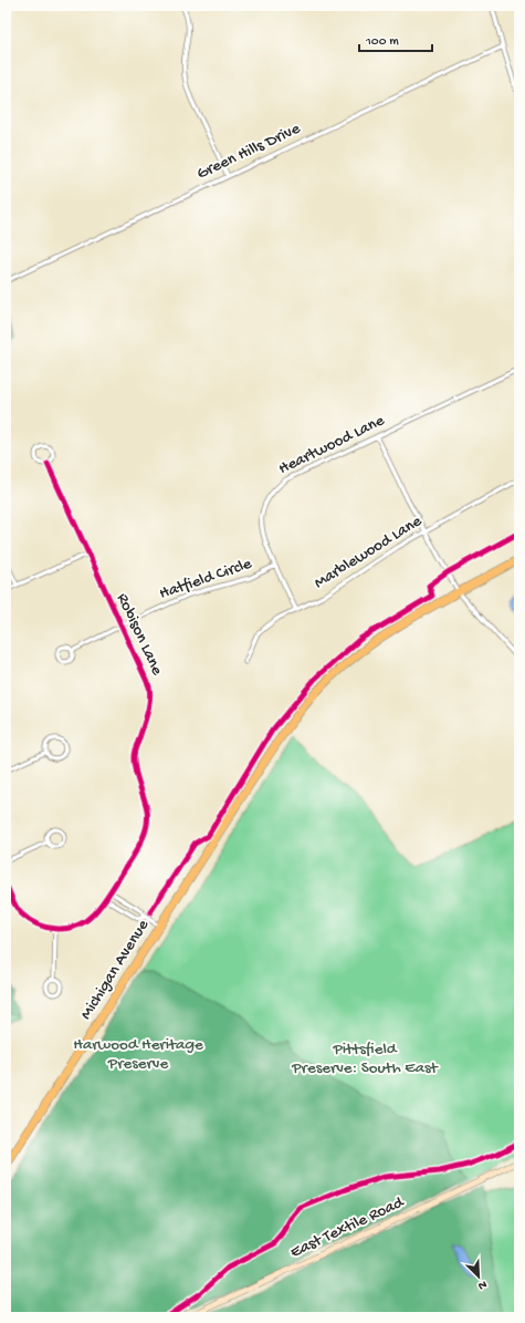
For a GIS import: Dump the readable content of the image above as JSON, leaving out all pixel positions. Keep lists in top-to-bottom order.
{
  "streets": {
    "highway": ["Michigan Avenue"],
    "main road": ["East Textile Road"],
    "street": [
      "Green Hills Drive",
      "Heartwood Lane",
      "Marblewood Lane",
      "Hatfield Circle",
      "Robison Lane"
    ]
  },
  "crossings": [
    ["Heartwood Lane", "Marblewood Lane"],
    ["Heartwood Lane", "Hatfield Circle"],
    ["Hatfield Circle", "Robison Lane"]
  ],
  "parks": ["Harwood Heritage Preserve", "Pittsfield Preserve: South East"],
  "scale_bar": "100 m",
  "north": "bottom right"
}
